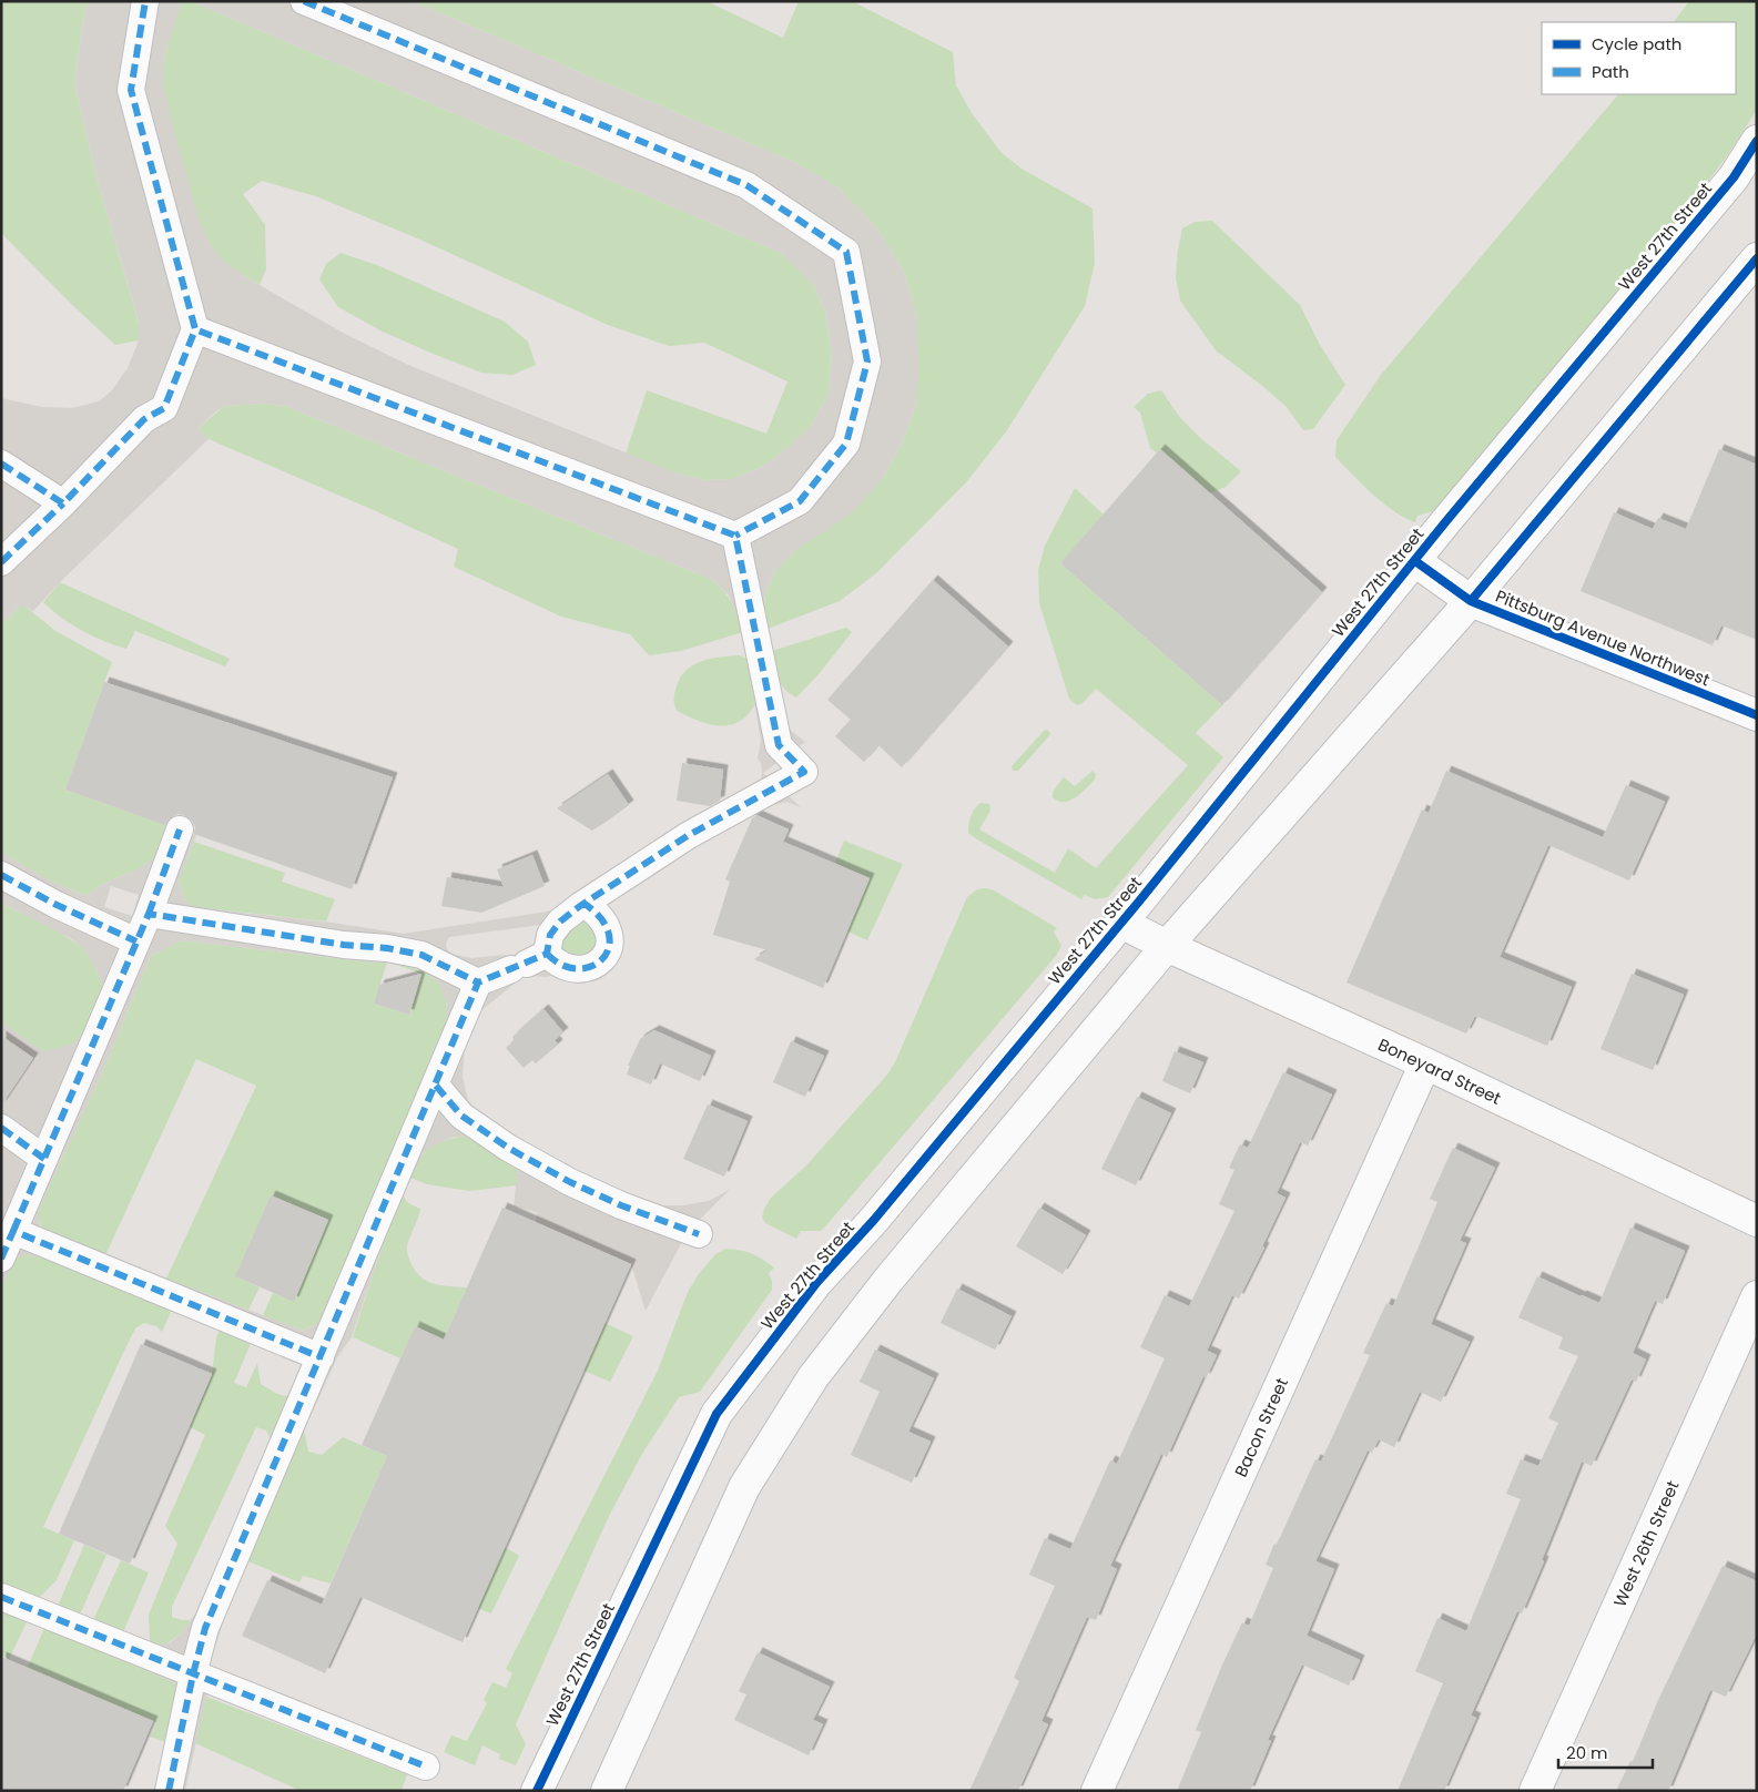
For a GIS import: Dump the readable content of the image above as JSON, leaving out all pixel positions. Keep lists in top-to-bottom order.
{
  "streets": {
    "street": [
      "West 27th Street",
      "Pittsburg Avenue Northwest",
      "Boneyard Street",
      "Bacon Street",
      "West 26th Street"
    ]
  },
  "crossings": [
    ["West 27th Street", "Pittsburg Avenue Northwest"],
    ["West 27th Street", "Boneyard Street"],
    ["Boneyard Street", "Bacon Street"]
  ],
  "legend": ["Cycle path", "Path"],
  "scale_bar": "20 m"
}
